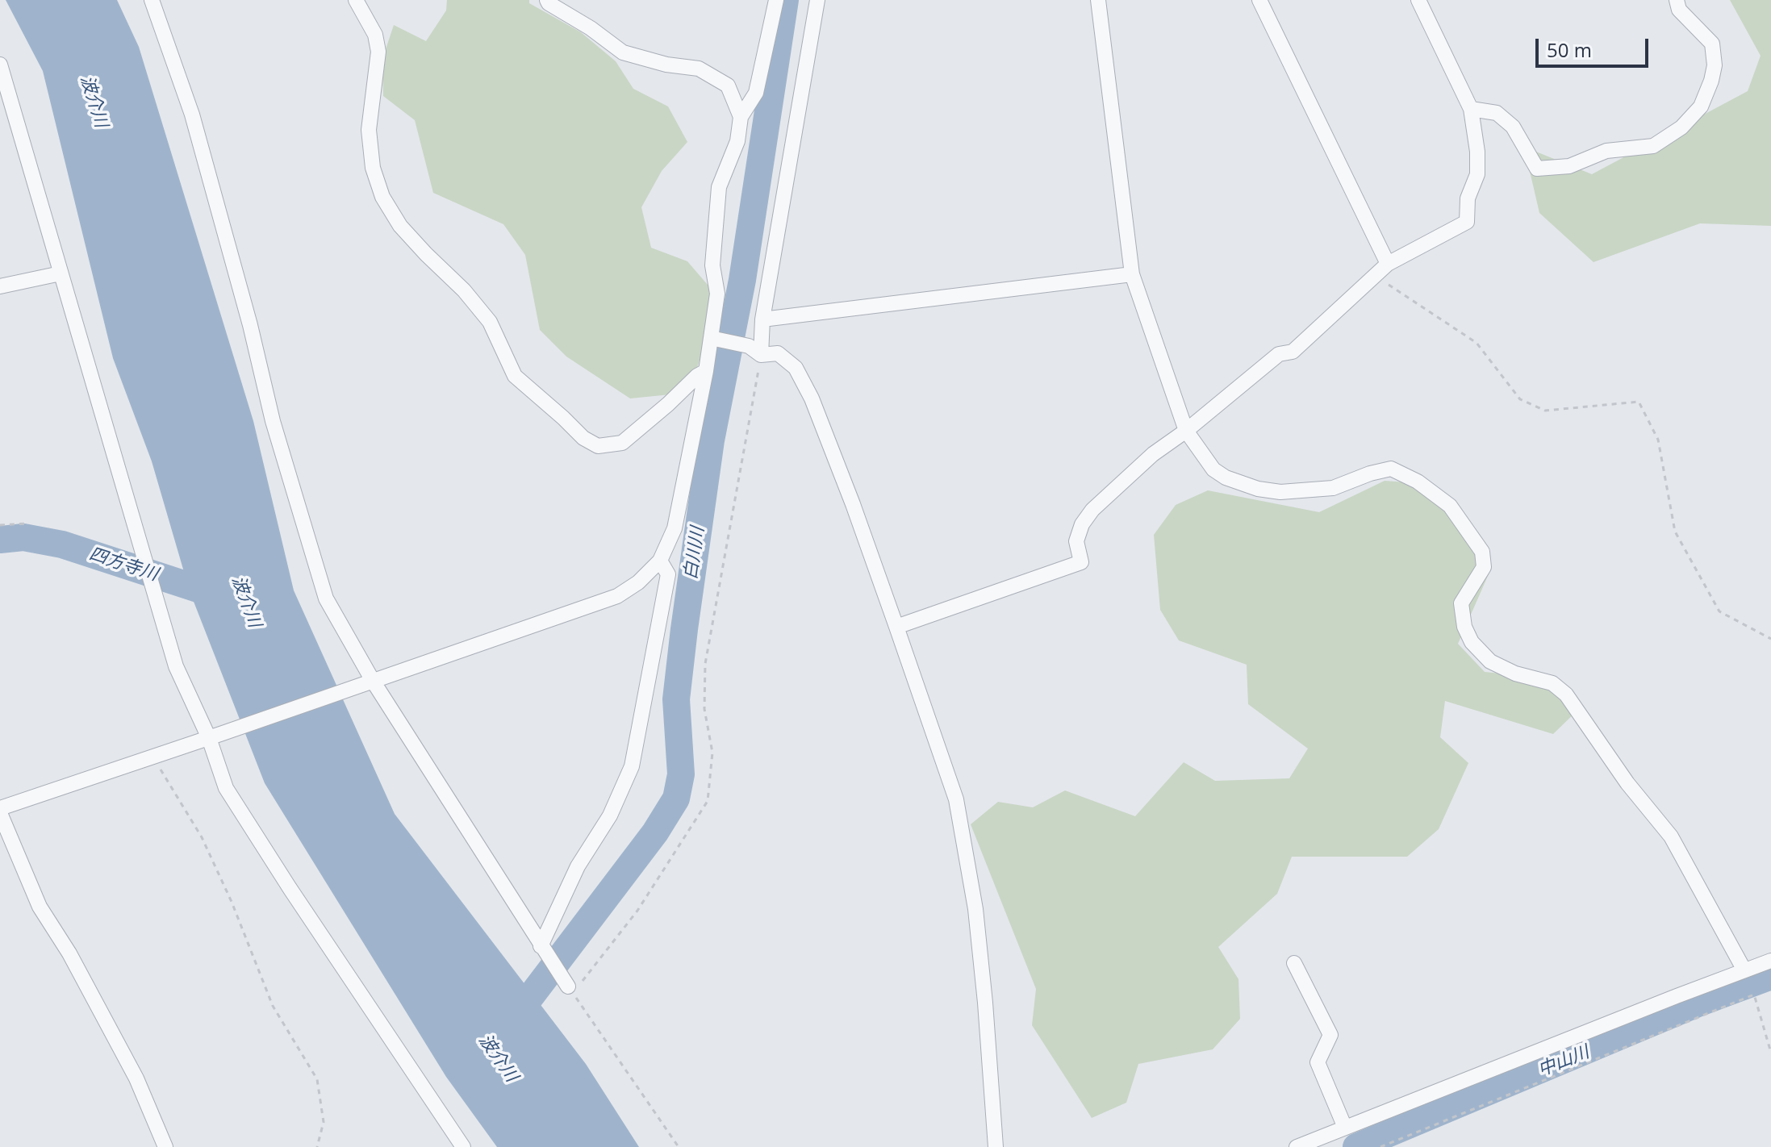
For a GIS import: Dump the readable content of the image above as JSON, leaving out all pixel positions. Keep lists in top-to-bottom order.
{
  "water": [
    "波介川",
    "白川川",
    "四方寺川",
    "中山川"
  ],
  "scale_bar": "50 m"
}
